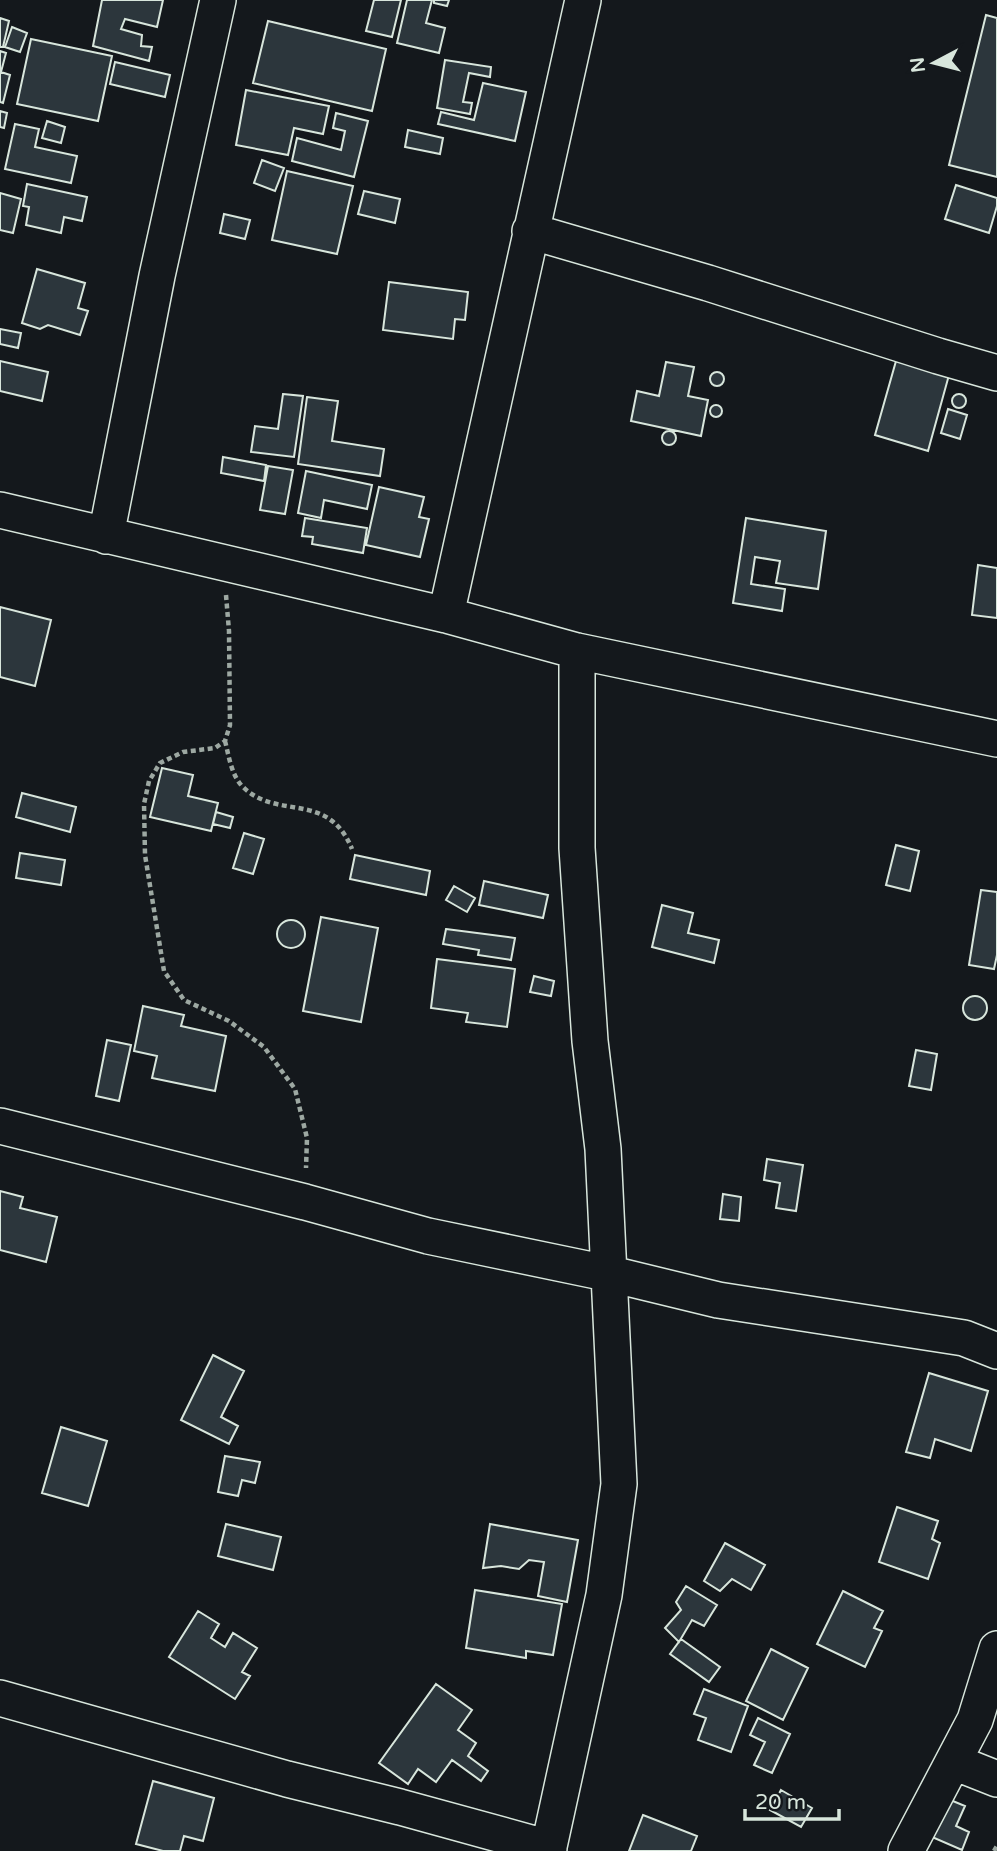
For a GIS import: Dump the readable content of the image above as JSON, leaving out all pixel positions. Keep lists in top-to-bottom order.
{
  "scale_bar": "20 m",
  "north": "left"
}
